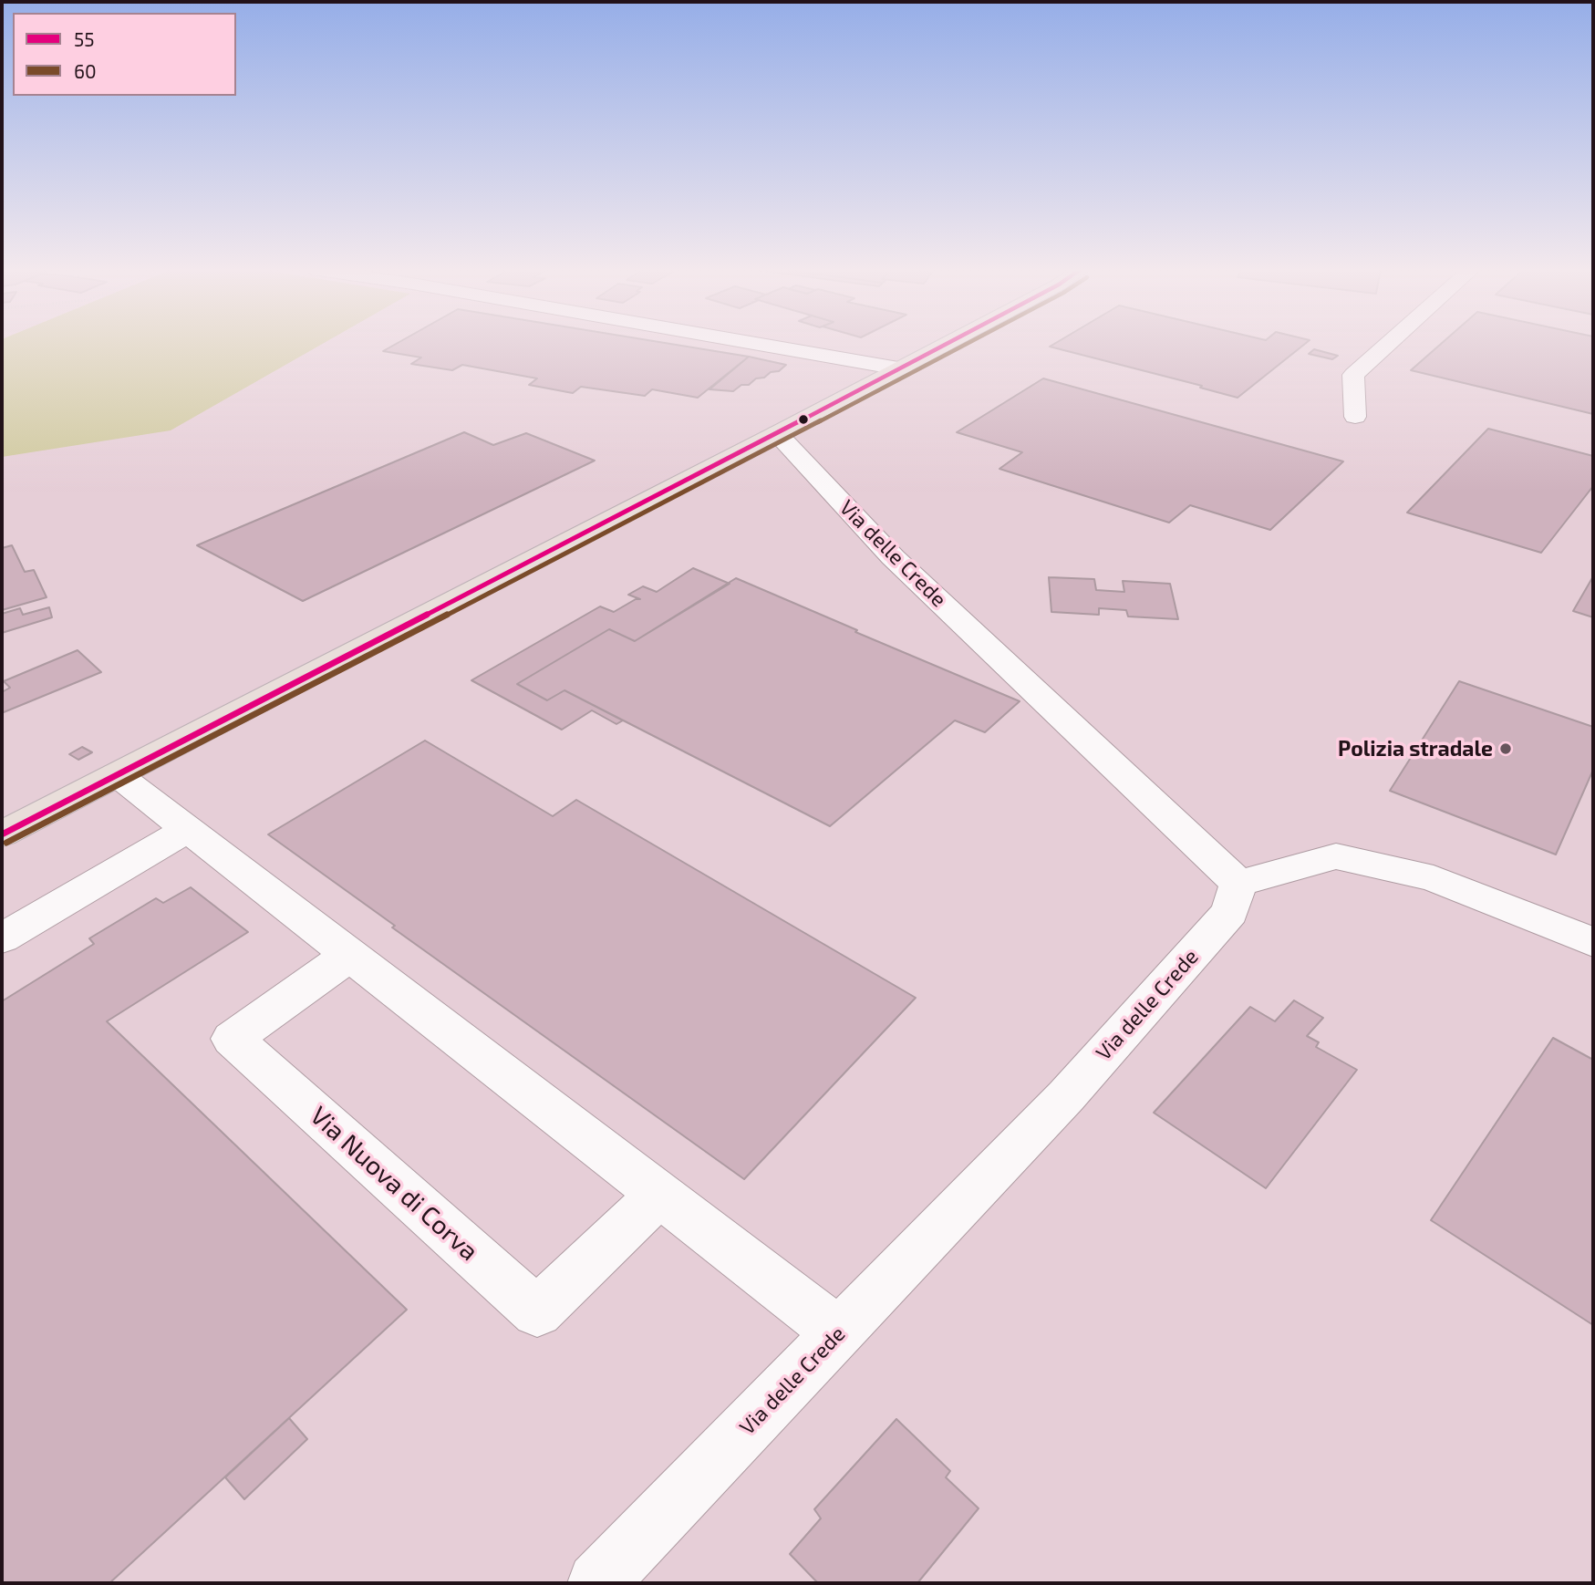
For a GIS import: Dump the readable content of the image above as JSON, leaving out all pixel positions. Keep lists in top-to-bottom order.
{
  "streets": {
    "street": ["Via delle Crede", "Via Nuova di Corva"]
  },
  "places": ["Polizia stradale"],
  "lines": ["transit line 55", "transit line 60"],
  "legend": ["55", "60"]
}
